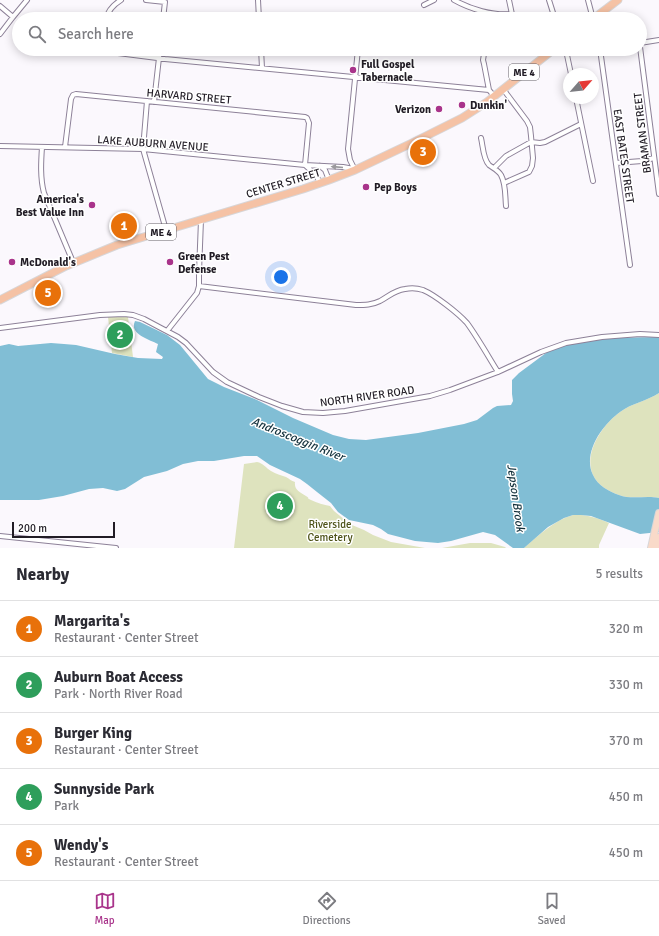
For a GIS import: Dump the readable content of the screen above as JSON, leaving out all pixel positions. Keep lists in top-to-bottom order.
{
  "streets": {
    "highway": ["ME 4", "CENTER STREET"],
    "street": [
      "HARVARD STREET",
      "BRAMAN STREET",
      "LAKE AUBURN AVENUE",
      "EAST BATES STREET",
      "NORTH RIVER ROAD"
    ]
  },
  "crossings": [
    ["HARVARD STREET", "LAKE AUBURN AVENUE"],
    ["LAKE AUBURN AVENUE", "CENTER STREET"]
  ],
  "water": ["Androscoggin River", "Jepson Brook"],
  "parks": ["Riverside Cemetery"],
  "places": [
    "Full Gospel Tabernacle",
    "Dunkin'",
    "Verizon",
    "Pep Boys",
    "America's Best Value Inn",
    "McDonald's",
    "Green Pest Defense"
  ],
  "scale_bar": "200 m",
  "north": "top right",
  "page": {
    "search": "Search here",
    "pins": [
      "3",
      "1",
      "5",
      "2",
      "4"
    ],
    "scale": "200 m",
    "heading": ["Nearby", "5 results"],
    "list": [
      {
        "mark": "1",
        "name": "Margarita's",
        "note": "Restaurant · Center Street",
        "value": "320 m"
      },
      {
        "mark": "2",
        "name": "Auburn Boat Access",
        "note": "Park · North River Road",
        "value": "330 m"
      },
      {
        "mark": "3",
        "name": "Burger King",
        "note": "Restaurant · Center Street",
        "value": "370 m"
      },
      {
        "mark": "4",
        "name": "Sunnyside Park",
        "note": "Park",
        "value": "450 m"
      },
      {
        "mark": "5",
        "name": "Wendy's",
        "note": "Restaurant · Center Street",
        "value": "450 m"
      }
    ],
    "nav": ["Map", "Directions", "Saved"]
  }
}
